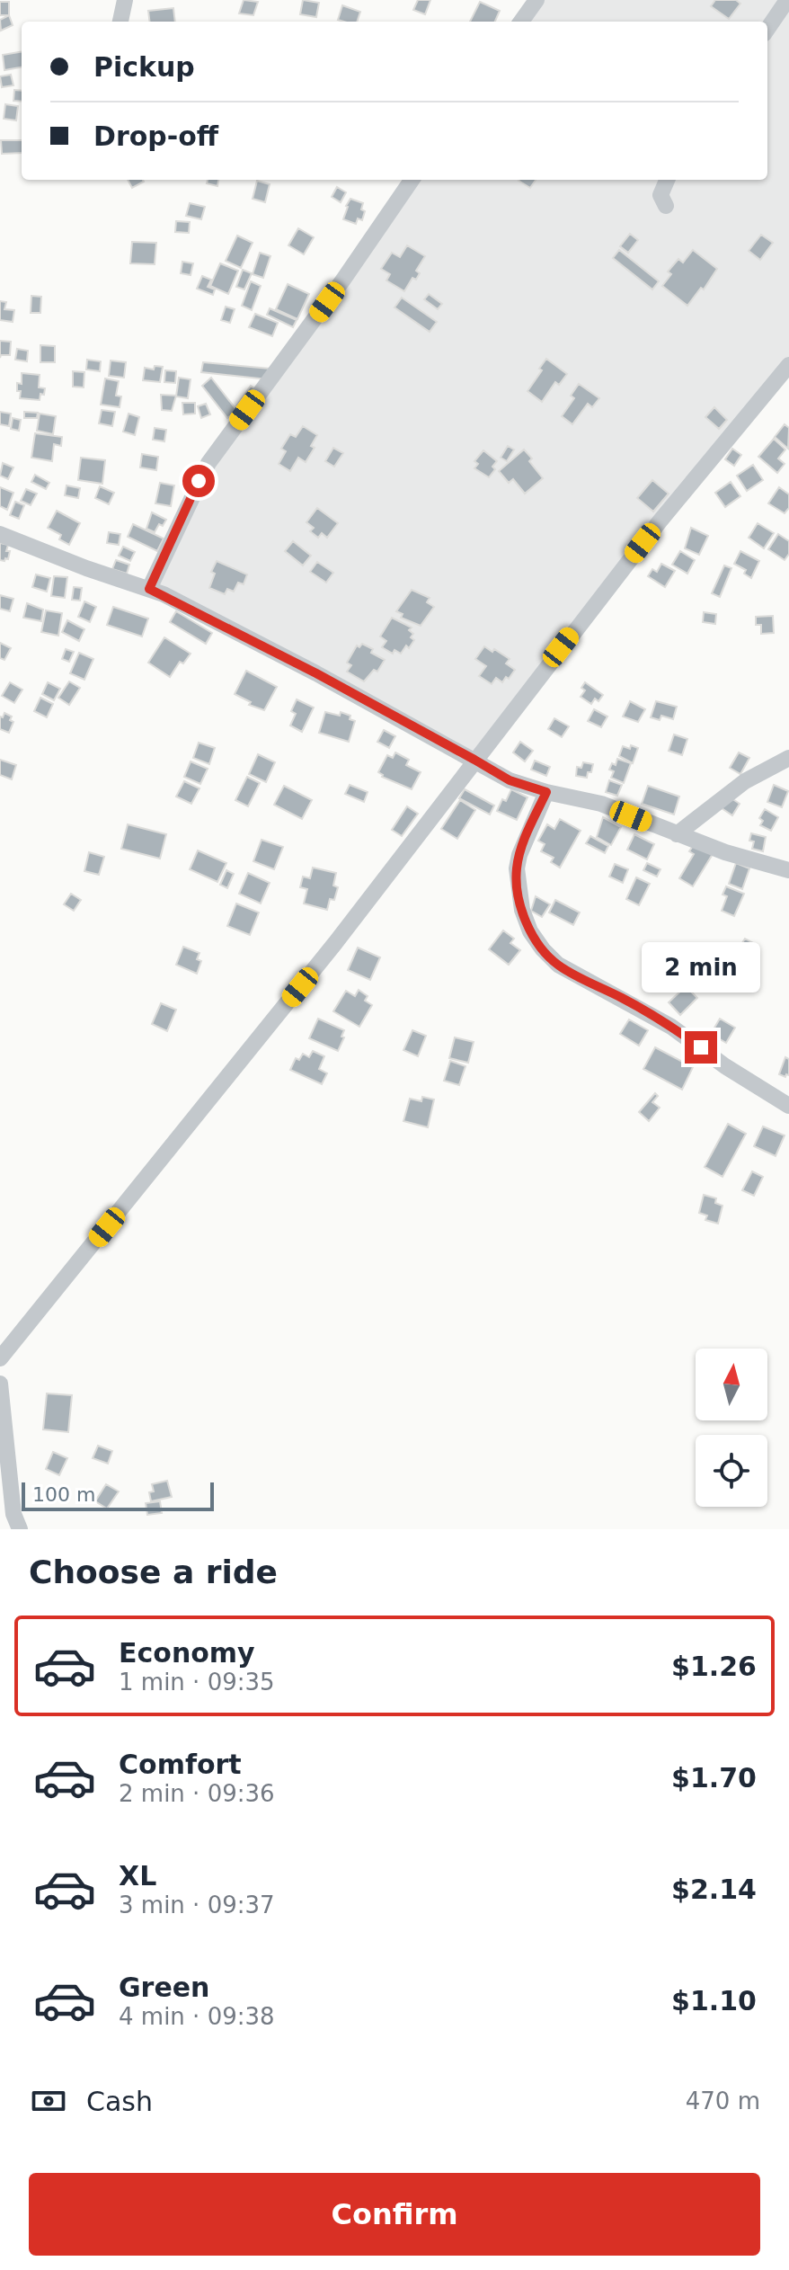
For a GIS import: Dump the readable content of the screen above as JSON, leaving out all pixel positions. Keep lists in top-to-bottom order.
{
  "scale_bar": "100 m",
  "north": "top",
  "page": {
    "banner": ["Pickup", "Drop-off"],
    "bubble": "2 min",
    "scale": "100 m",
    "heading": "Choose a ride",
    "list": [
      {
        "name": "Economy",
        "note": "1 min · 09:35",
        "value": "$1.26"
      },
      {
        "name": "Comfort",
        "note": "2 min · 09:36",
        "value": "$1.70"
      },
      {
        "name": "XL",
        "note": "3 min · 09:37",
        "value": "$2.14"
      },
      {
        "name": "Green",
        "note": "4 min · 09:38",
        "value": "$1.10"
      }
    ],
    "pay": ["Cash", "470 m"],
    "buttons": "Confirm"
  }
}
